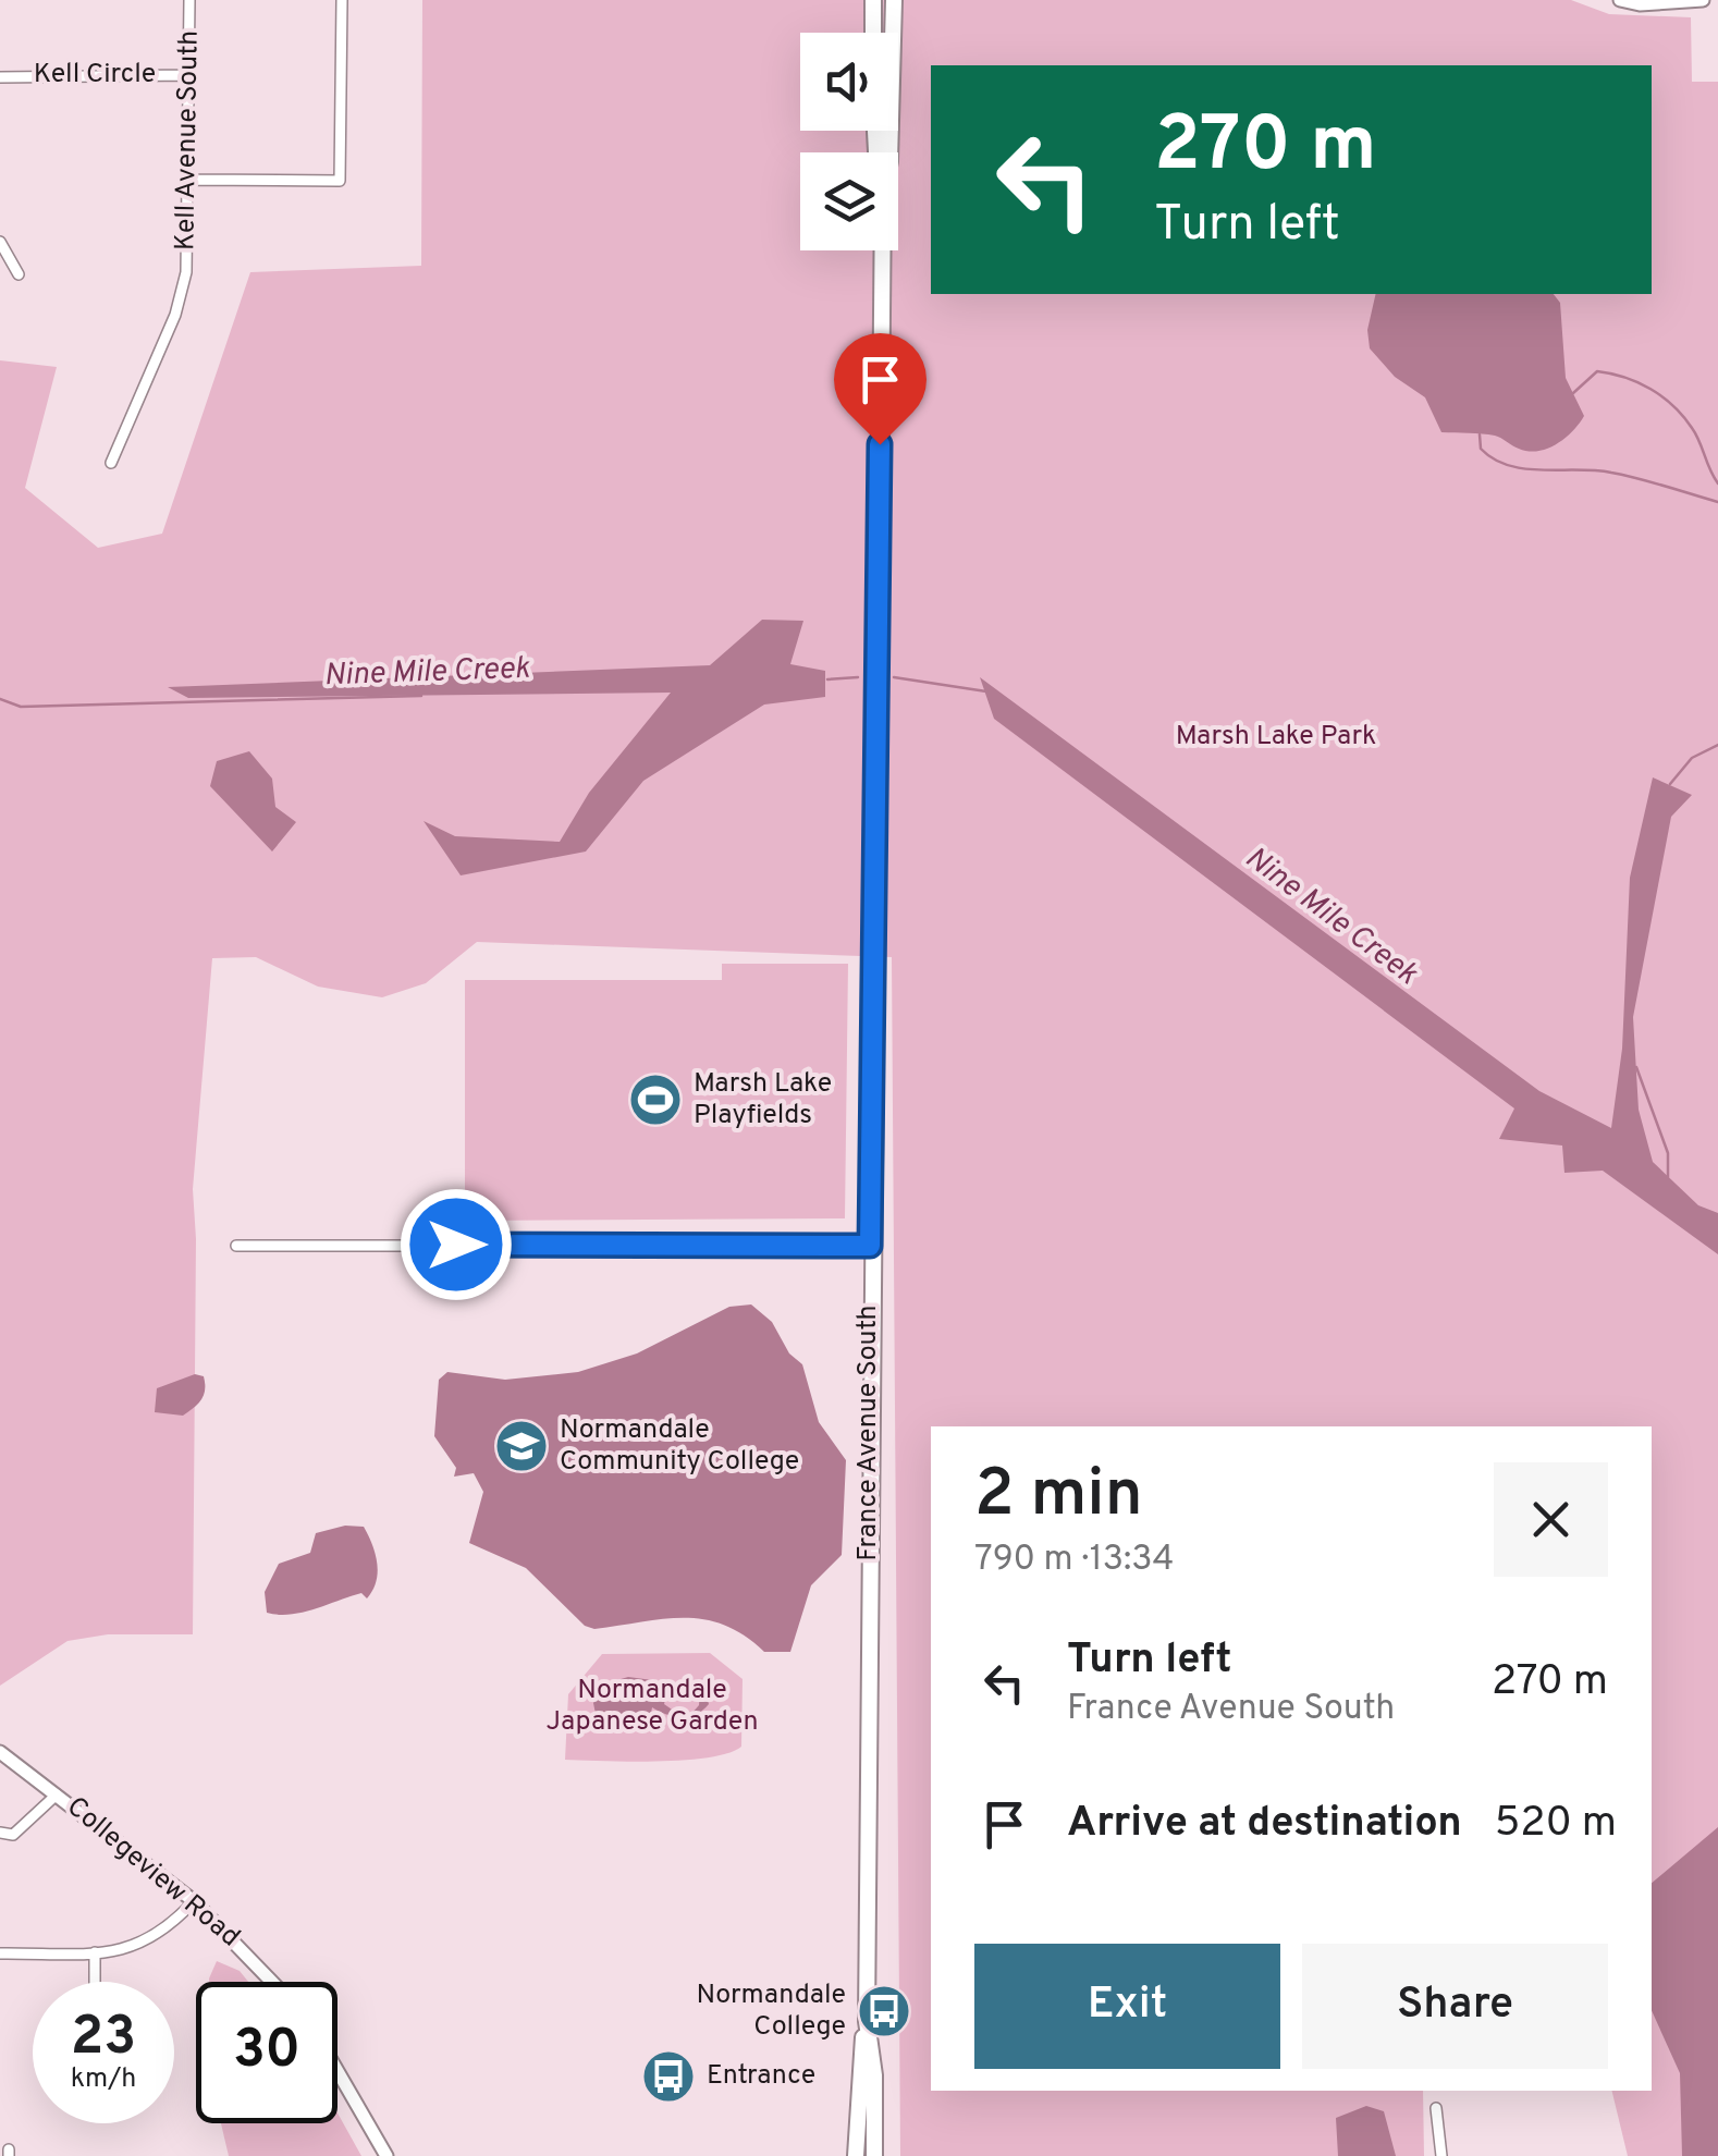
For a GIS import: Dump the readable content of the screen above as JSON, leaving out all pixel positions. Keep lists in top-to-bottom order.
{
  "streets": {
    "main road": ["France Avenue South"],
    "street": ["Kell Circle", "Kell Avenue South", "Collegeview Road"]
  },
  "crossings": [
    ["Kell Circle", "Kell Avenue South"]
  ],
  "water": ["Nine Mile Creek"],
  "parks": ["Marsh Lake Park", "Normandale Japanese Garden"],
  "places": {
    "sports": ["Marsh Lake Playfields"],
    "school or university": ["Normandale Community College"],
    "bus stop": ["Normandale College", "Entrance"]
  },
  "page": {
    "turn": ["270 m", "Turn left"],
    "heading": ["2 min", "790 m · 13:34"],
    "list": [
      {
        "name": "Turn left",
        "note": "France Avenue South",
        "value": "270 m"
      },
      {
        "name": "Arrive at destination",
        "value": "520 m"
      }
    ],
    "buttons": ["Exit", "Share"],
    "speed": "23 km/h",
    "limit": "30"
  }
}
